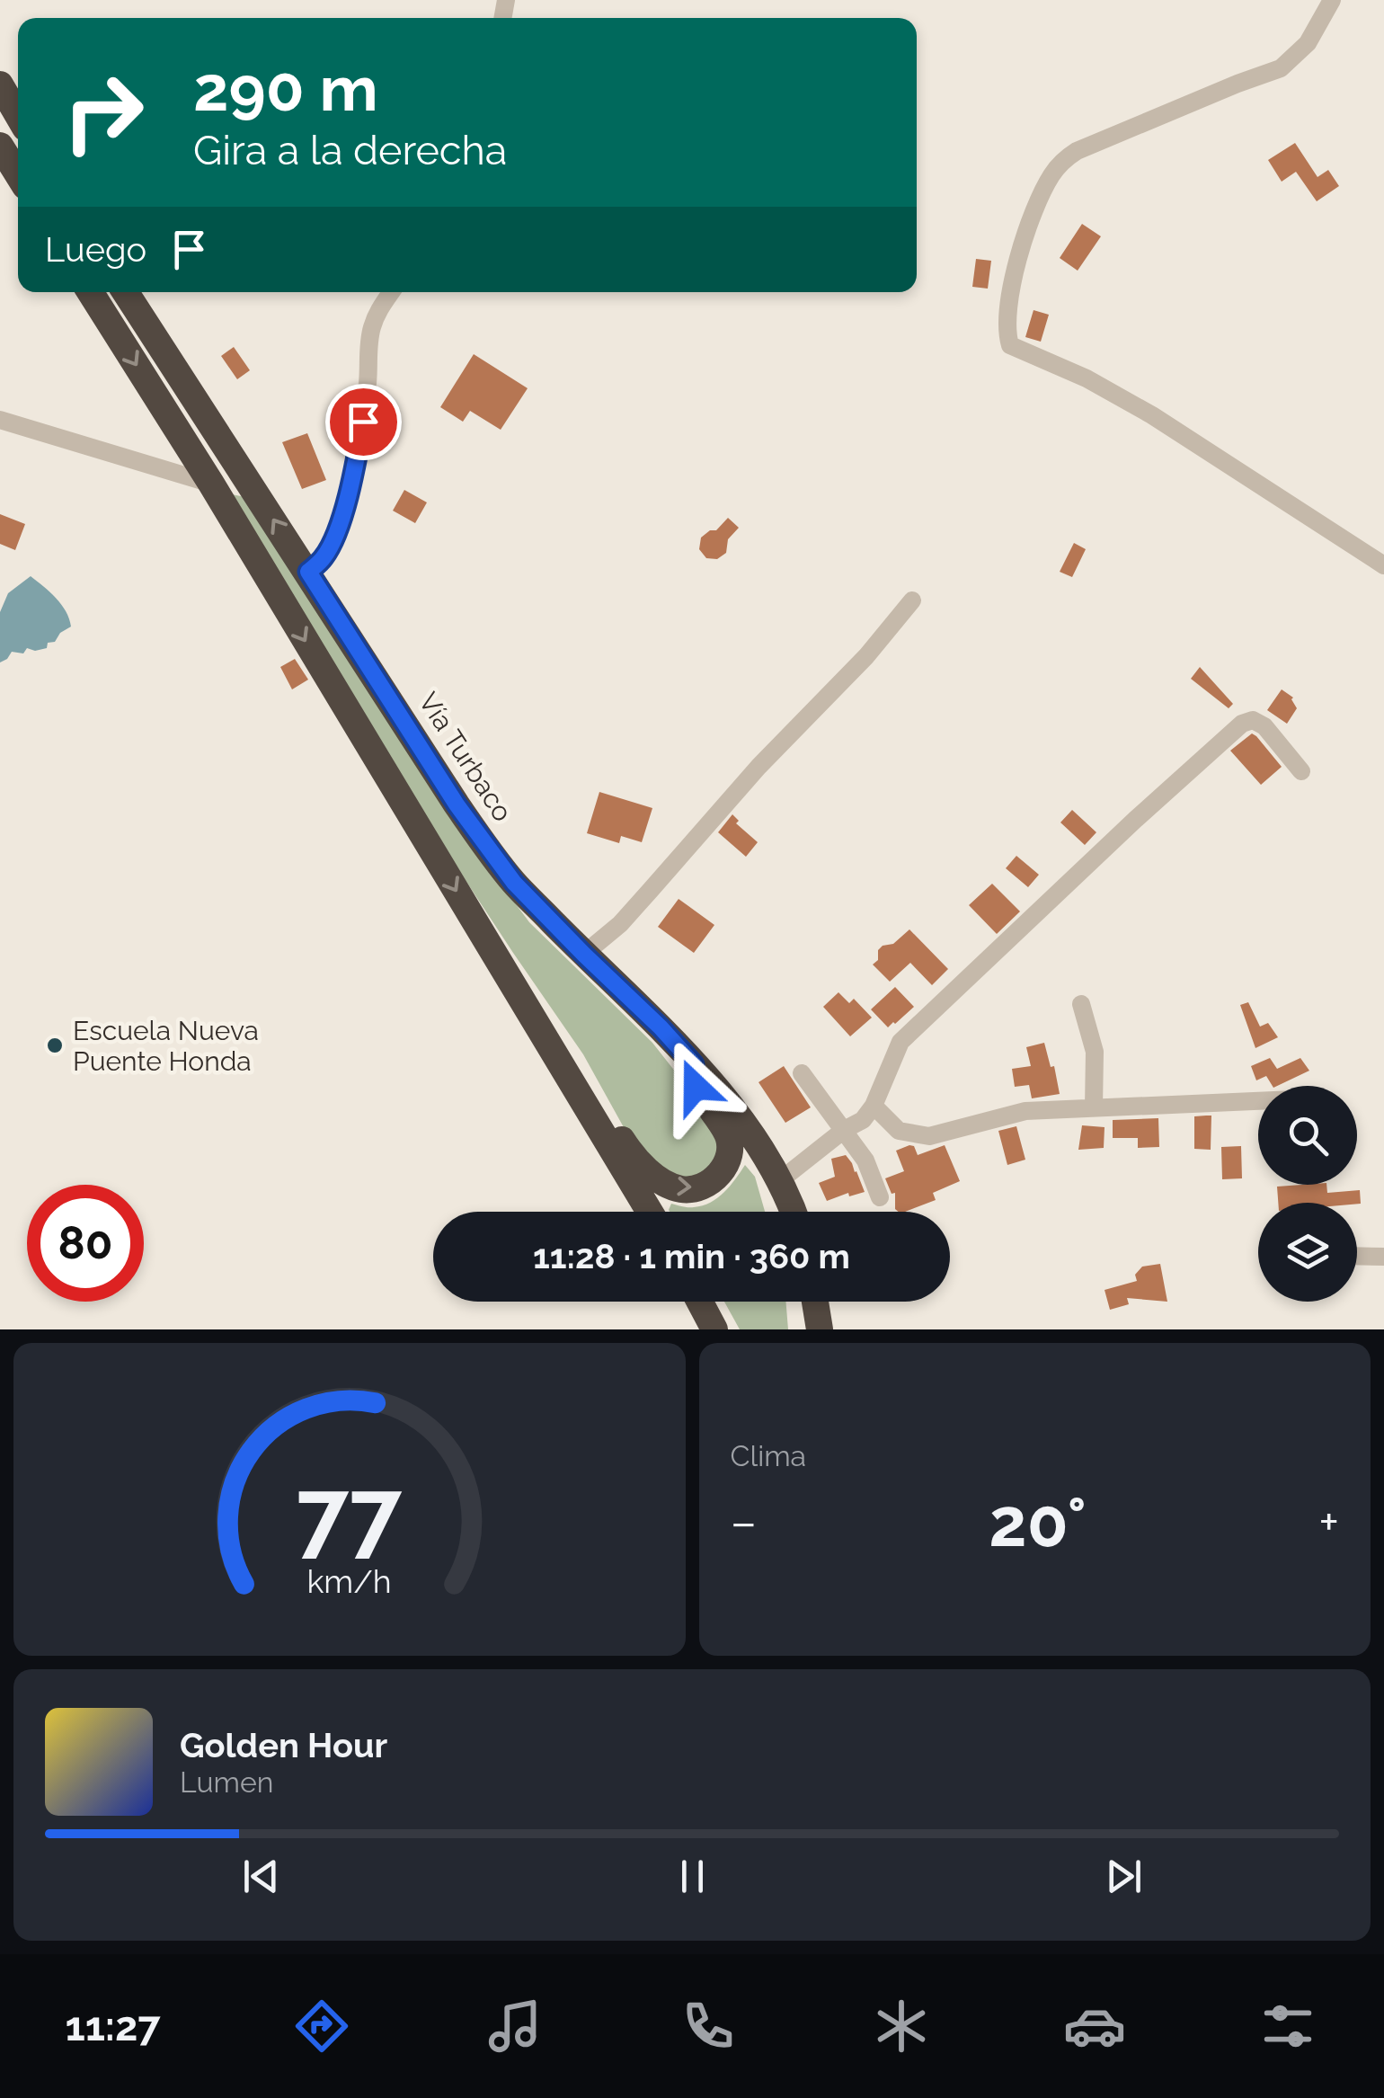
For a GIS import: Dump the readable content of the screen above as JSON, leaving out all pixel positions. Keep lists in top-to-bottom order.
{
  "streets": {
    "highway": ["Vía Turbaco"]
  },
  "places": ["Escuela Nueva Puente Honda"],
  "page": {
    "turn": ["290 m", "Gira a la derecha"],
    "then": "Luego",
    "limit": "80",
    "trip": "11:28 · 1 min · 360 m",
    "tile": "Clima",
    "heat": ["−", "20°", "+"],
    "song": ["Golden Hour", "Lumen"],
    "tabs": "11:27",
    "gauge": ["77", "km/h"]
  }
}
